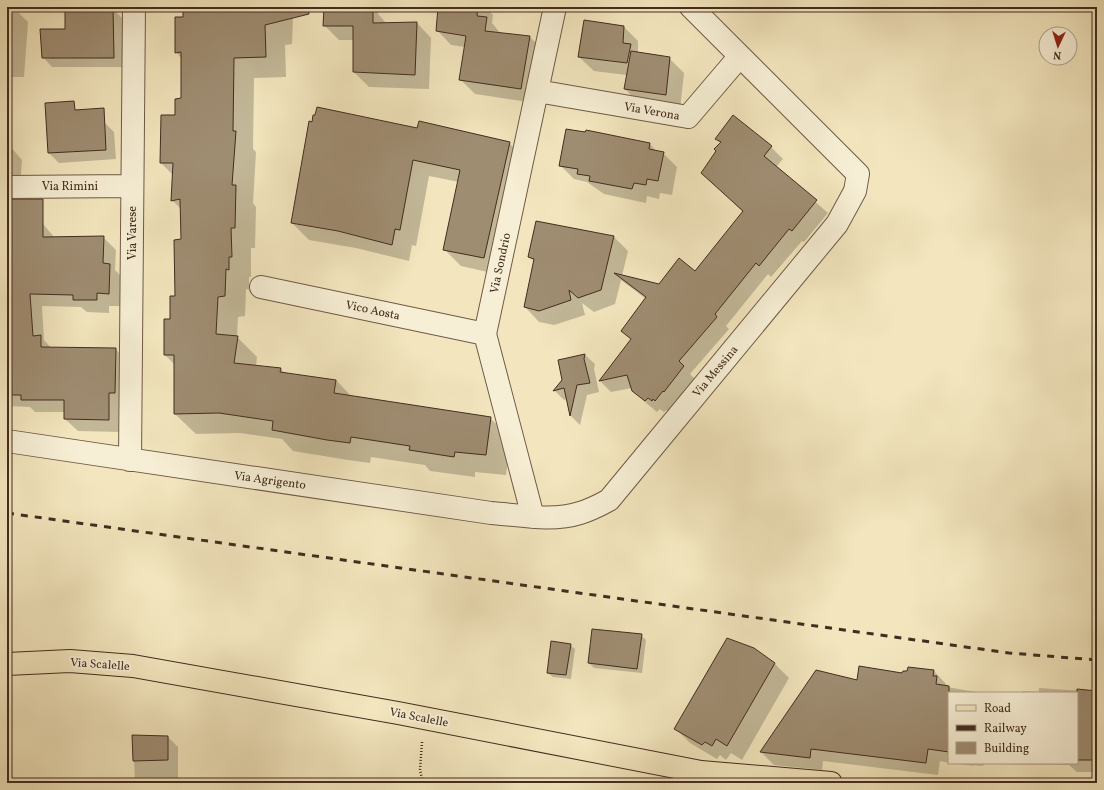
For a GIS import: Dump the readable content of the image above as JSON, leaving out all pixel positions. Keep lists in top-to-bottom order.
{
  "streets": {
    "main road": ["Via Scalelle"],
    "street": [
      "Via Verona",
      "Via Rimini",
      "Via Varese",
      "Via Sondrio",
      "Vico Aosta",
      "Via Messina",
      "Via Agrigento"
    ]
  },
  "crossings": [
    ["Via Verona", "Via Sondrio"],
    ["Via Verona", "Via Messina"],
    ["Via Rimini", "Via Varese"],
    ["Via Varese", "Via Agrigento"],
    ["Via Sondrio", "Vico Aosta"],
    ["Via Sondrio", "Via Messina"],
    ["Via Sondrio", "Via Agrigento"],
    ["Via Messina", "Via Agrigento"]
  ],
  "legend": ["Road", "Railway", "Building"],
  "north": "bottom"
}
